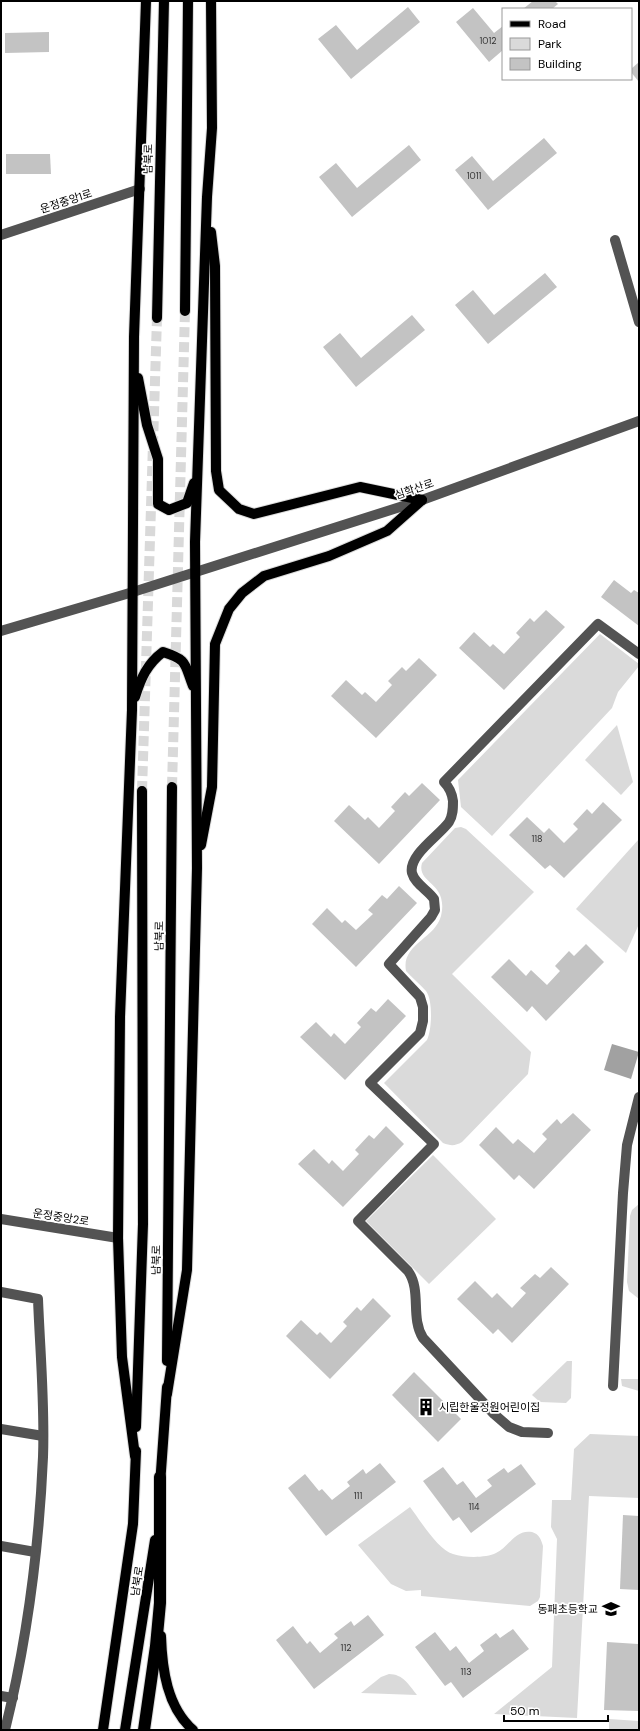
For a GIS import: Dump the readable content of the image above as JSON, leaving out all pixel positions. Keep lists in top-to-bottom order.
{
  "streets": {
    "main road": ["남북로"],
    "street": ["운정중앙1로", "심학산로", "운정중앙2로"]
  },
  "places": {
    "building": ["시립한울정원어린이집"],
    "school or university": ["동패초등학교"]
  },
  "house_numbers": [
    "1012",
    "1011",
    "118",
    "111",
    "114",
    "112",
    "113"
  ],
  "legend": ["Road", "Park", "Building"],
  "scale_bar": "50 m"
}
